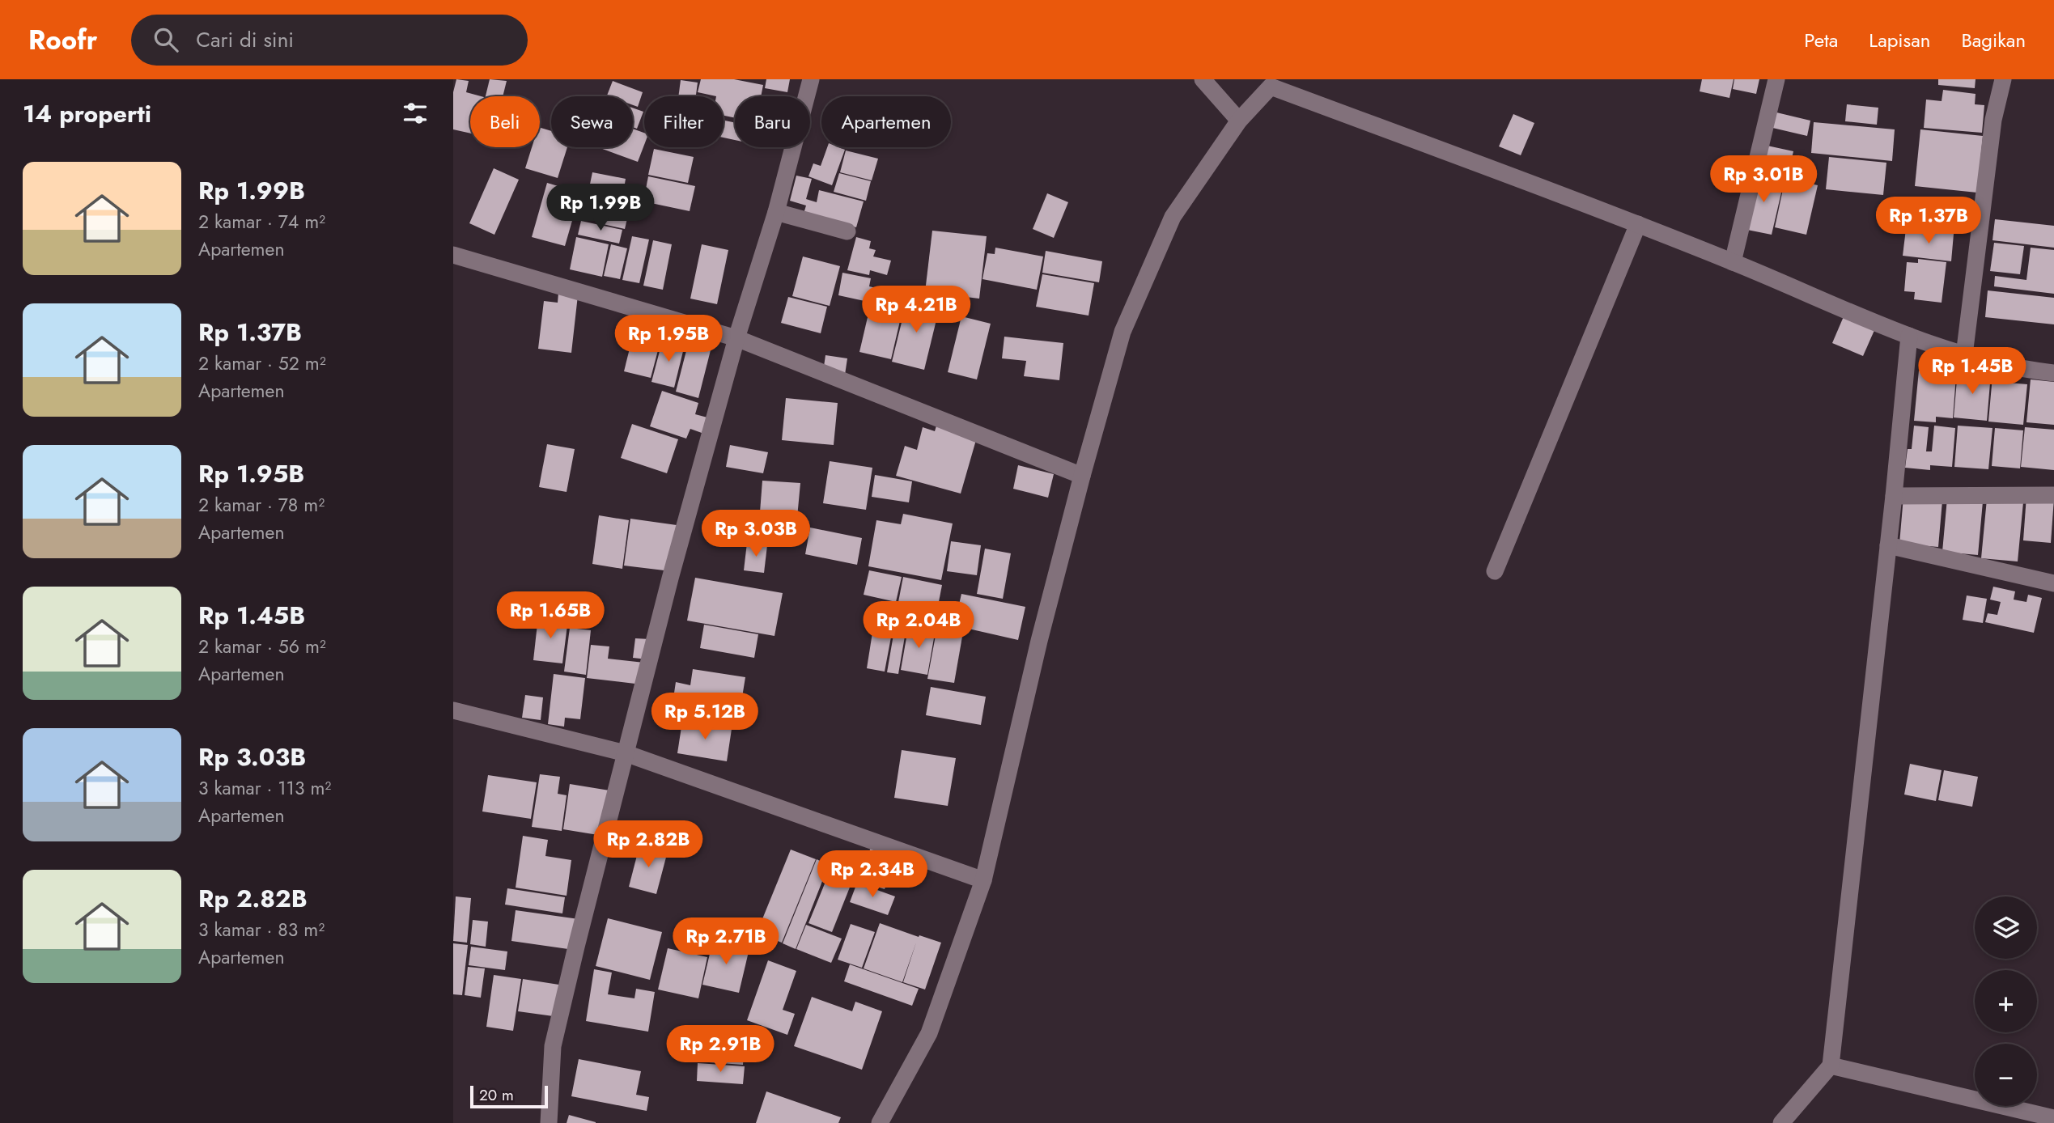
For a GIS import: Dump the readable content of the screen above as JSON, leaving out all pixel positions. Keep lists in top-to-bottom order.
{
  "scale_bar": "20 m",
  "page": {
    "header": "Roofr",
    "search": "Cari di sini",
    "nav": ["Peta", "Lapisan", "Bagikan"],
    "heading": "14 properti",
    "chip": [
      "Beli",
      "Sewa",
      "Filter",
      "Baru",
      "Apartemen"
    ],
    "list": [
      {
        "name": "Rp 1.99B",
        "note": "2 kamar · 74 m² · Apartemen"
      },
      {
        "name": "Rp 1.37B",
        "note": "2 kamar · 52 m² · Apartemen"
      },
      {
        "name": "Rp 1.95B",
        "note": "2 kamar · 78 m² · Apartemen"
      },
      {
        "name": "Rp 1.45B",
        "note": "2 kamar · 56 m² · Apartemen"
      },
      {
        "name": "Rp 3.03B",
        "note": "3 kamar · 113 m² · Apartemen"
      },
      {
        "name": "Rp 2.82B",
        "note": "3 kamar · 83 m² · Apartemen"
      }
    ],
    "price": [
      "Rp 3.01B",
      "Rp 1.99B",
      "Rp 1.37B",
      "Rp 4.21B",
      "Rp 1.95B",
      "Rp 1.45B",
      "Rp 3.03B",
      "Rp 1.65B",
      "Rp 2.04B",
      "Rp 5.12B",
      "Rp 2.82B",
      "Rp 2.34B",
      "Rp 2.71B",
      "Rp 2.91B"
    ],
    "map_buttons": ["+", "−"],
    "scale": "20 m"
  }
}
